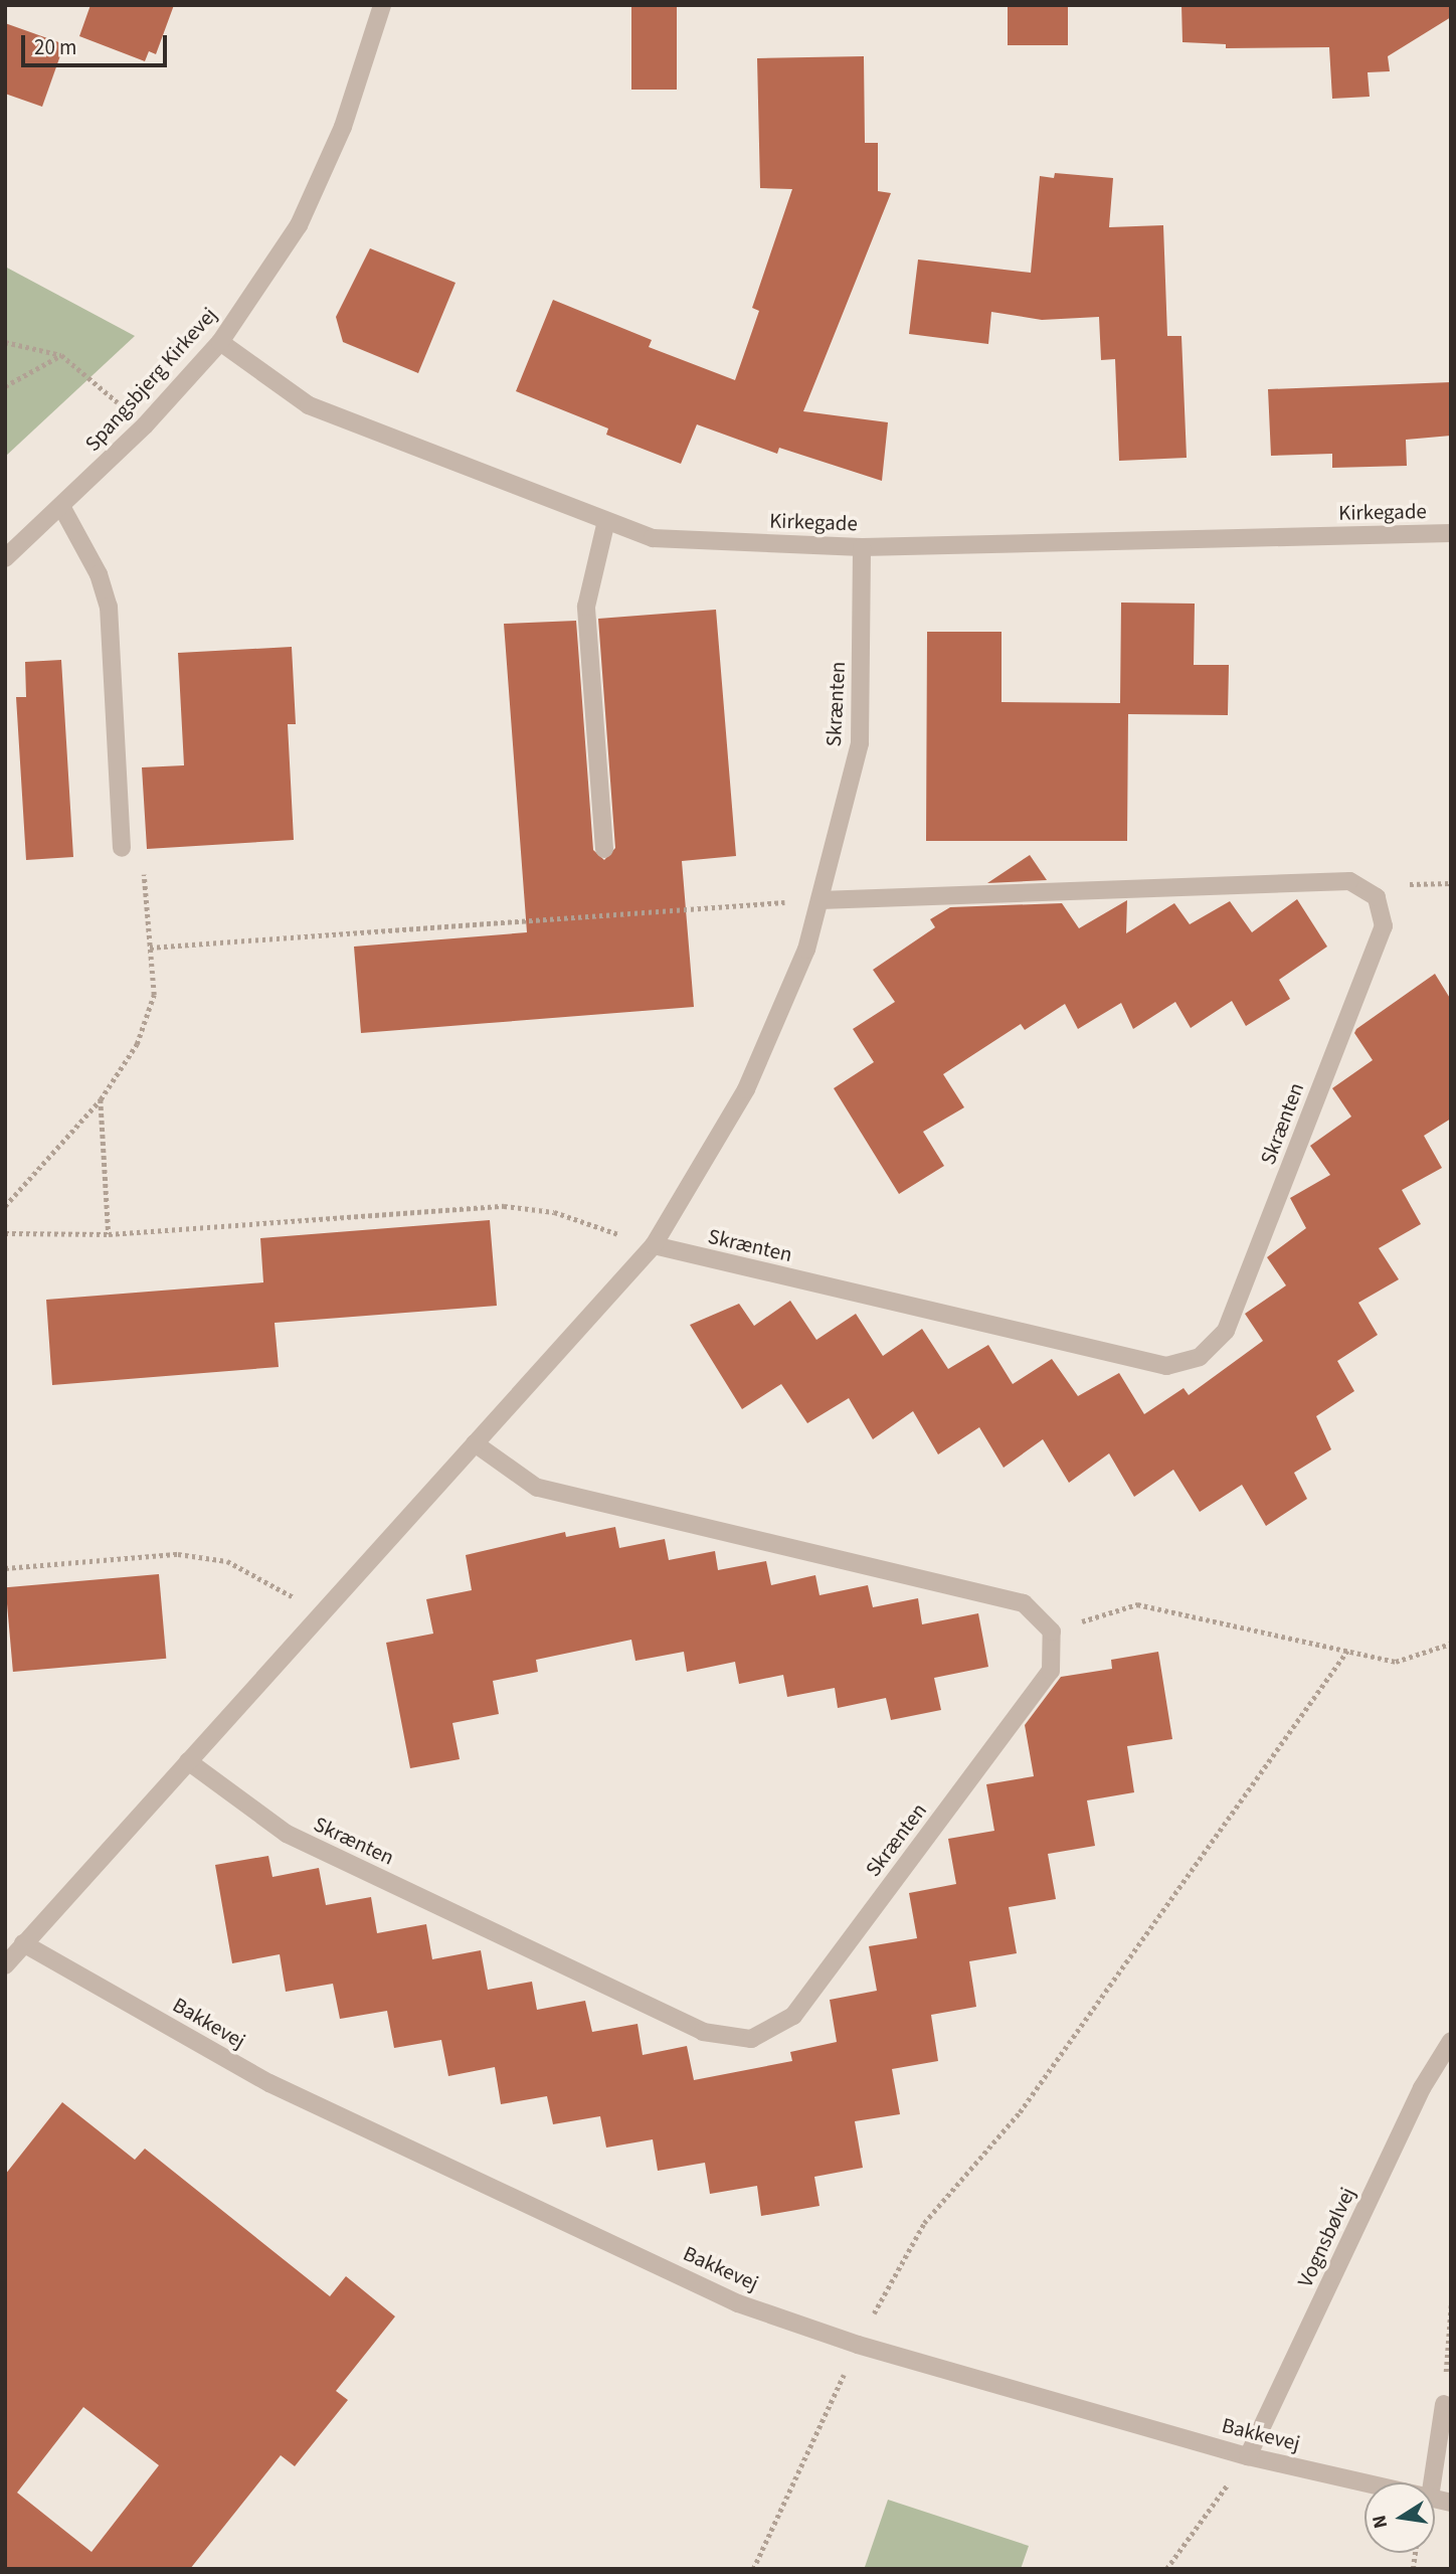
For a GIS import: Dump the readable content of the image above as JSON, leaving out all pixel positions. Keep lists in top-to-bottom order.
{
  "streets": {
    "street": [
      "Spangsbjerg Kirkevej",
      "Kirkegade",
      "Skrænten",
      "Bakkevej",
      "Vognsbølvej"
    ]
  },
  "crossings": [
    ["Spangsbjerg Kirkevej", "Kirkegade"],
    ["Kirkegade", "Skrænten"],
    ["Skrænten", "Bakkevej"],
    ["Bakkevej", "Vognsbølvej"]
  ],
  "scale_bar": "20 m",
  "north": "left"
}
